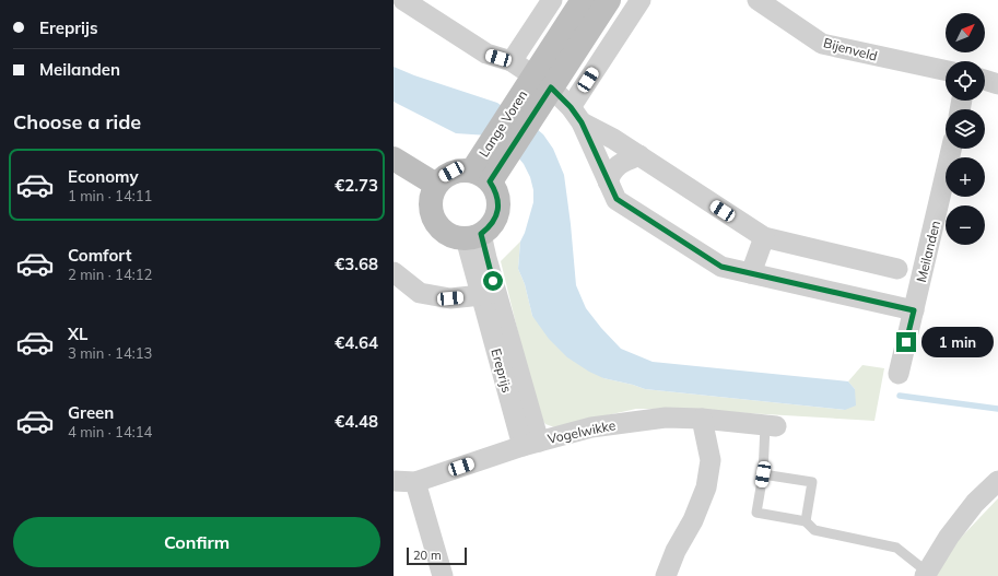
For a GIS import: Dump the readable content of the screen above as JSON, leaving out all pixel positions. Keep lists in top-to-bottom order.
{
  "streets": {
    "street": [
      "Bijenveld",
      "Lange Voren",
      "Meilanden",
      "Ereprijs",
      "Vogelwikke"
    ]
  },
  "crossings": [
    ["Lange Voren", "Meilanden"],
    ["Lange Voren", "Ereprijs"],
    ["Ereprijs", "Vogelwikke"]
  ],
  "scale_bar": "20 m",
  "north": "top right",
  "page": {
    "banner": ["Ereprijs", "Meilanden"],
    "map_buttons": ["+", "−"],
    "heading": "Choose a ride",
    "list": [
      {
        "name": "Economy",
        "note": "1 min · 14:11",
        "value": "€2.73"
      },
      {
        "name": "Comfort",
        "note": "2 min · 14:12",
        "value": "€3.68"
      },
      {
        "name": "XL",
        "note": "3 min · 14:13",
        "value": "€4.64"
      },
      {
        "name": "Green",
        "note": "4 min · 14:14",
        "value": "€4.48"
      }
    ],
    "bubble": "1 min",
    "buttons": "Confirm",
    "scale": "20 m"
  }
}
